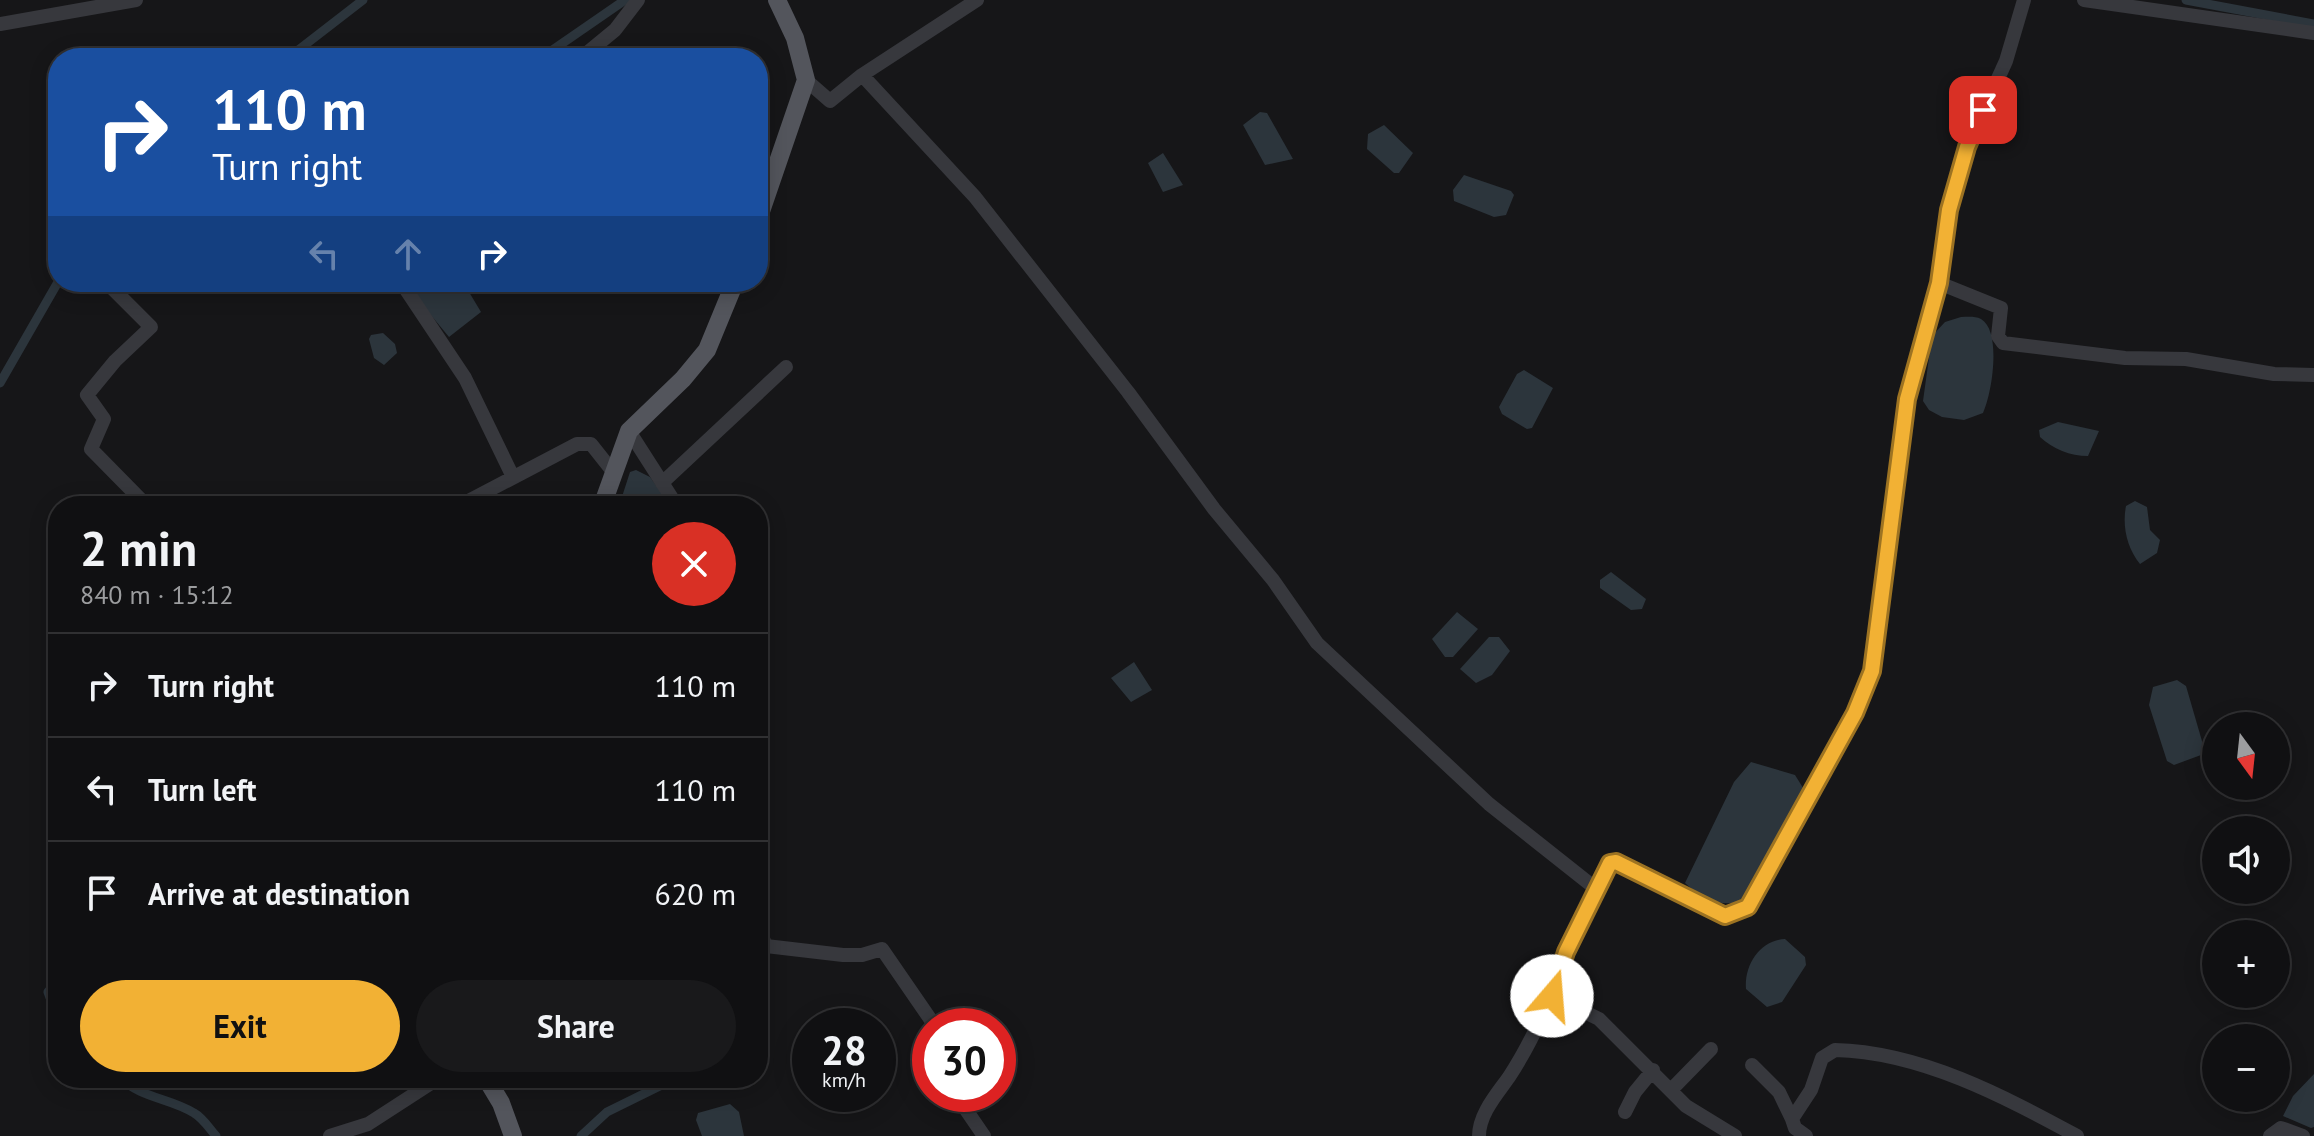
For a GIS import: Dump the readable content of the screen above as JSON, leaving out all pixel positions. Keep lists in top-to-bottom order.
{
  "north": "bottom",
  "page": {
    "turn": ["110 m", "Turn right"],
    "heading": ["2 min", "840 m · 15:12"],
    "list": [
      {
        "name": "Turn right",
        "value": "110 m"
      },
      {
        "name": "Turn left",
        "value": "110 m"
      },
      {
        "name": "Arrive at destination",
        "value": "620 m"
      }
    ],
    "map_buttons": ["+", "−"],
    "buttons": ["Exit", "Share"],
    "speed": "28 km/h",
    "limit": "30"
  }
}
